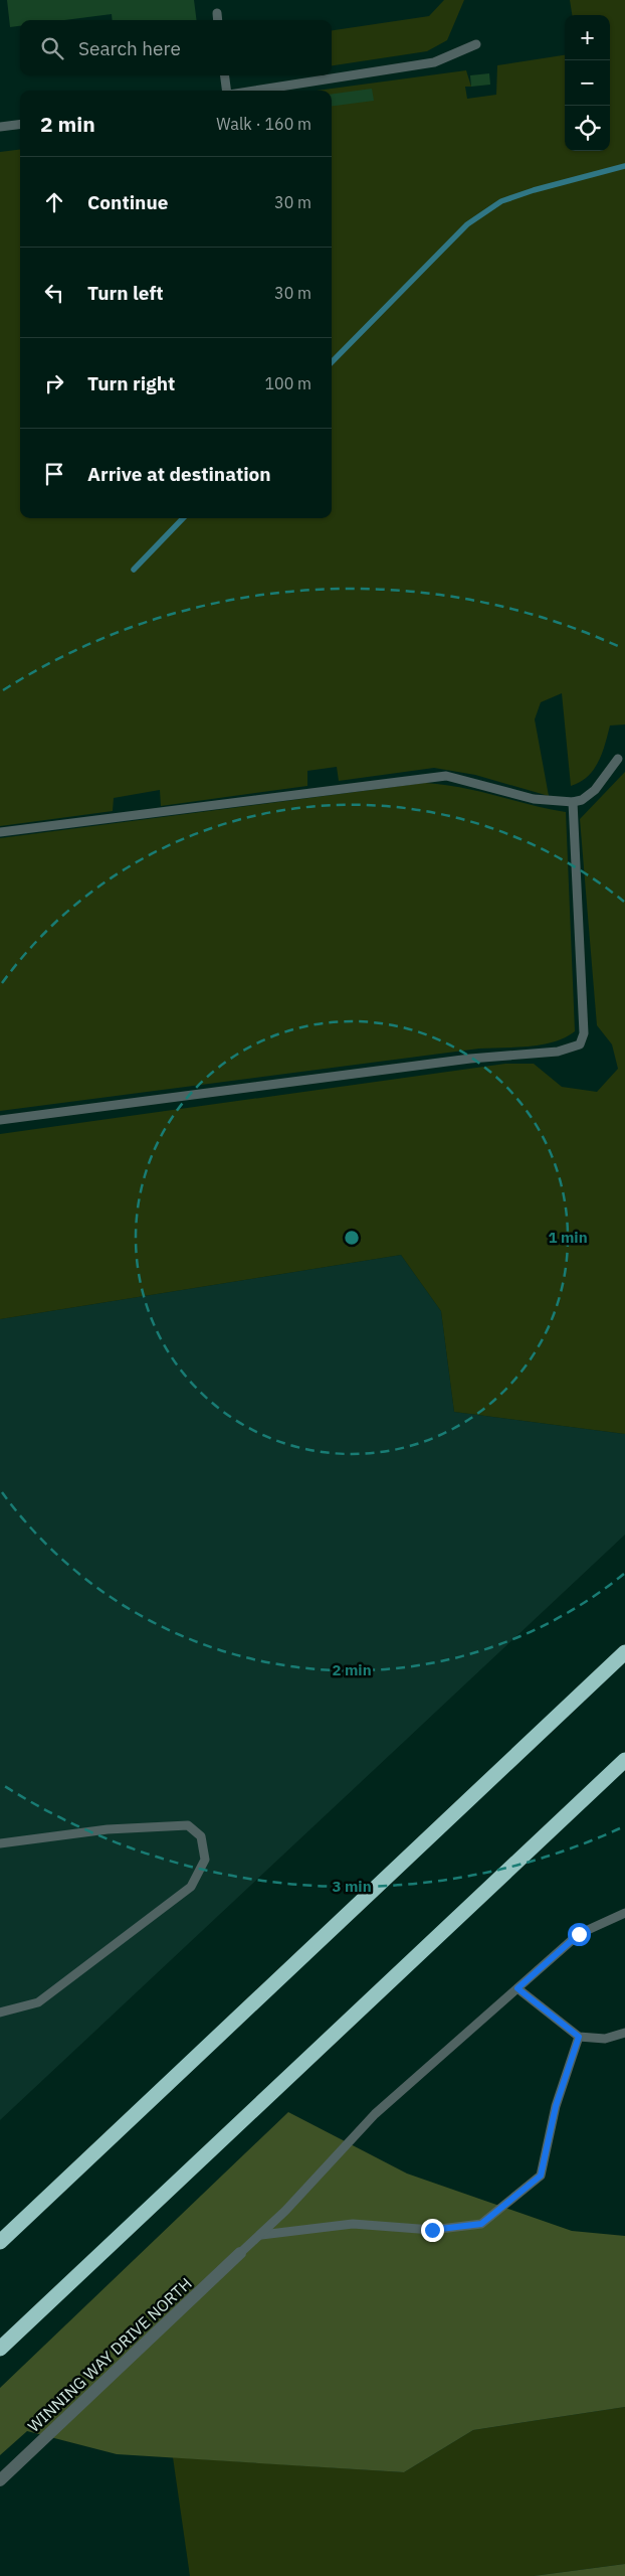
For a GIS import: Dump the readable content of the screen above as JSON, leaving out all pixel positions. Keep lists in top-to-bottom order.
{
  "streets": {
    "street": ["WINNING WAY DRIVE NORTH"]
  },
  "page": {
    "map_buttons": ["+", "−"],
    "search": "Search here",
    "heading": ["2 min", "Walk · 160 m"],
    "list": [
      ["Continue", "30 m"],
      ["Turn left", "30 m"],
      ["Turn right", "100 m"],
      "Arrive at destination"
    ]
  },
  "rings": ["1 min", "2 min", "3 min"]
}
